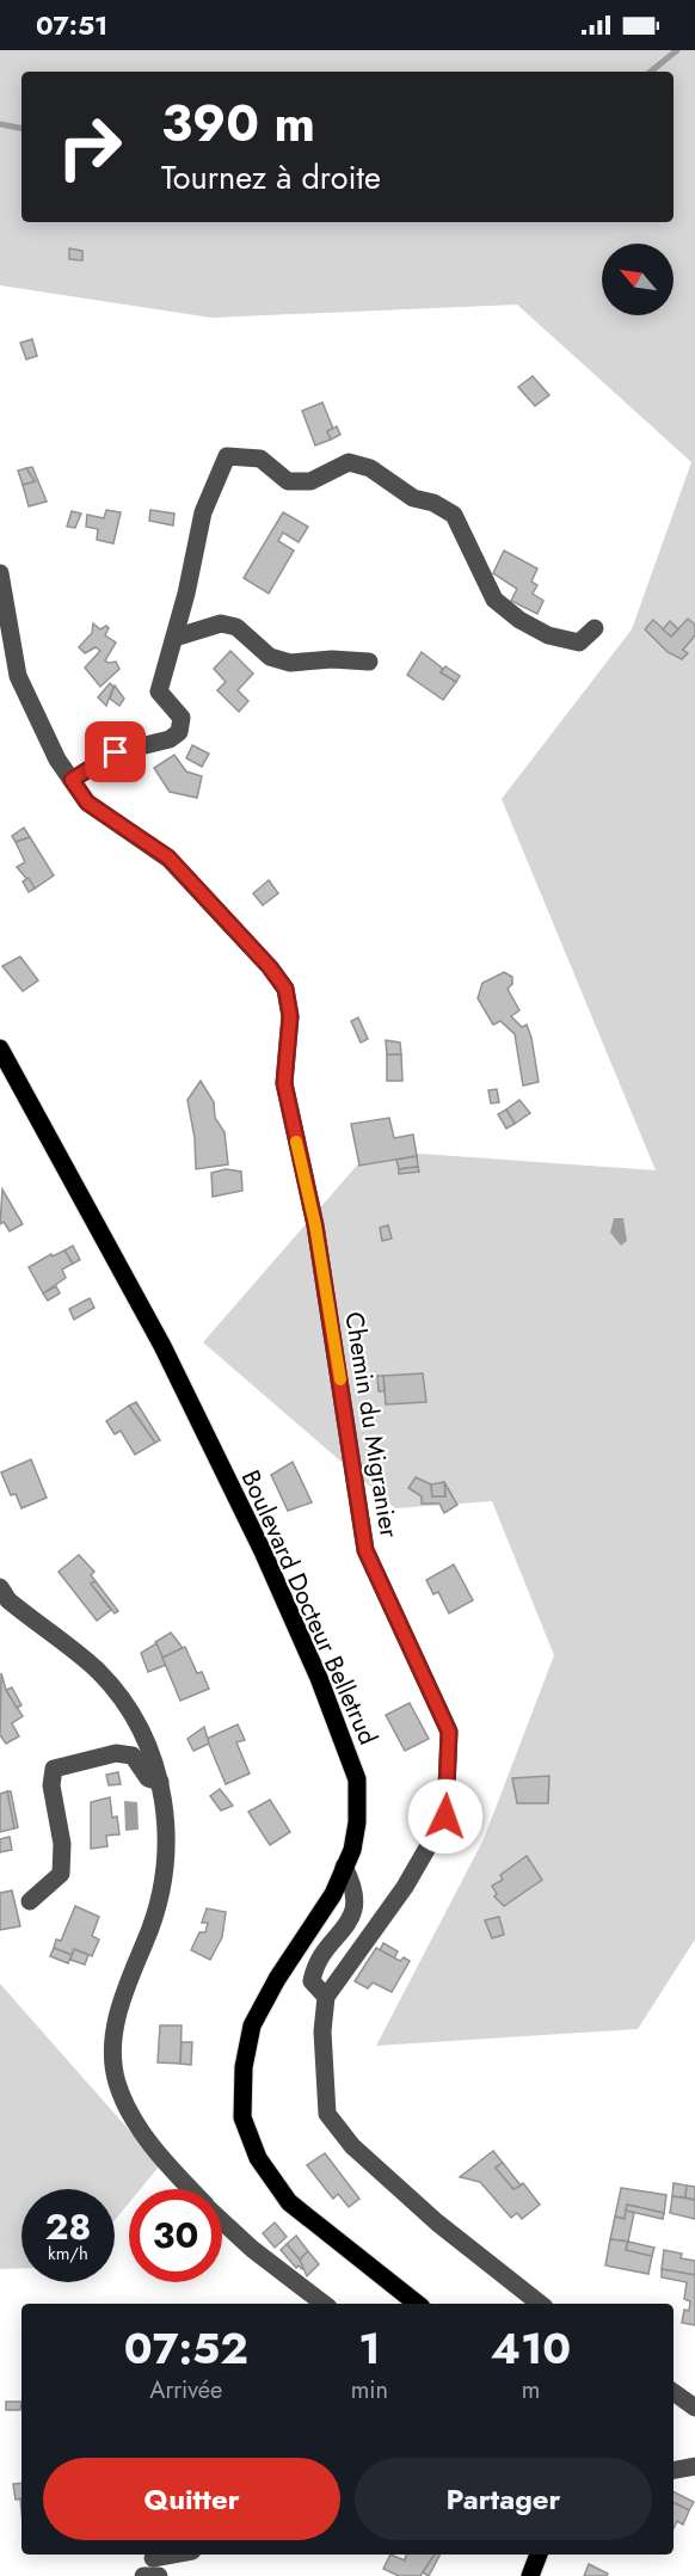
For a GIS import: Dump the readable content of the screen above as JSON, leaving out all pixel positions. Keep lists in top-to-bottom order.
{
  "streets": {
    "main road": ["Boulevard Docteur Belletrud"],
    "street": ["Chemin du Migranier"]
  },
  "north": "top left",
  "page": {
    "status": "07:51",
    "turn": ["390 m", "Tournez à droite"],
    "speed": "28 km/h",
    "limit": "30",
    "eta": [
      "07:52",
      "Arrivée",
      "1",
      "min",
      "410",
      "m"
    ],
    "buttons": ["Quitter", "Partager"]
  }
}
